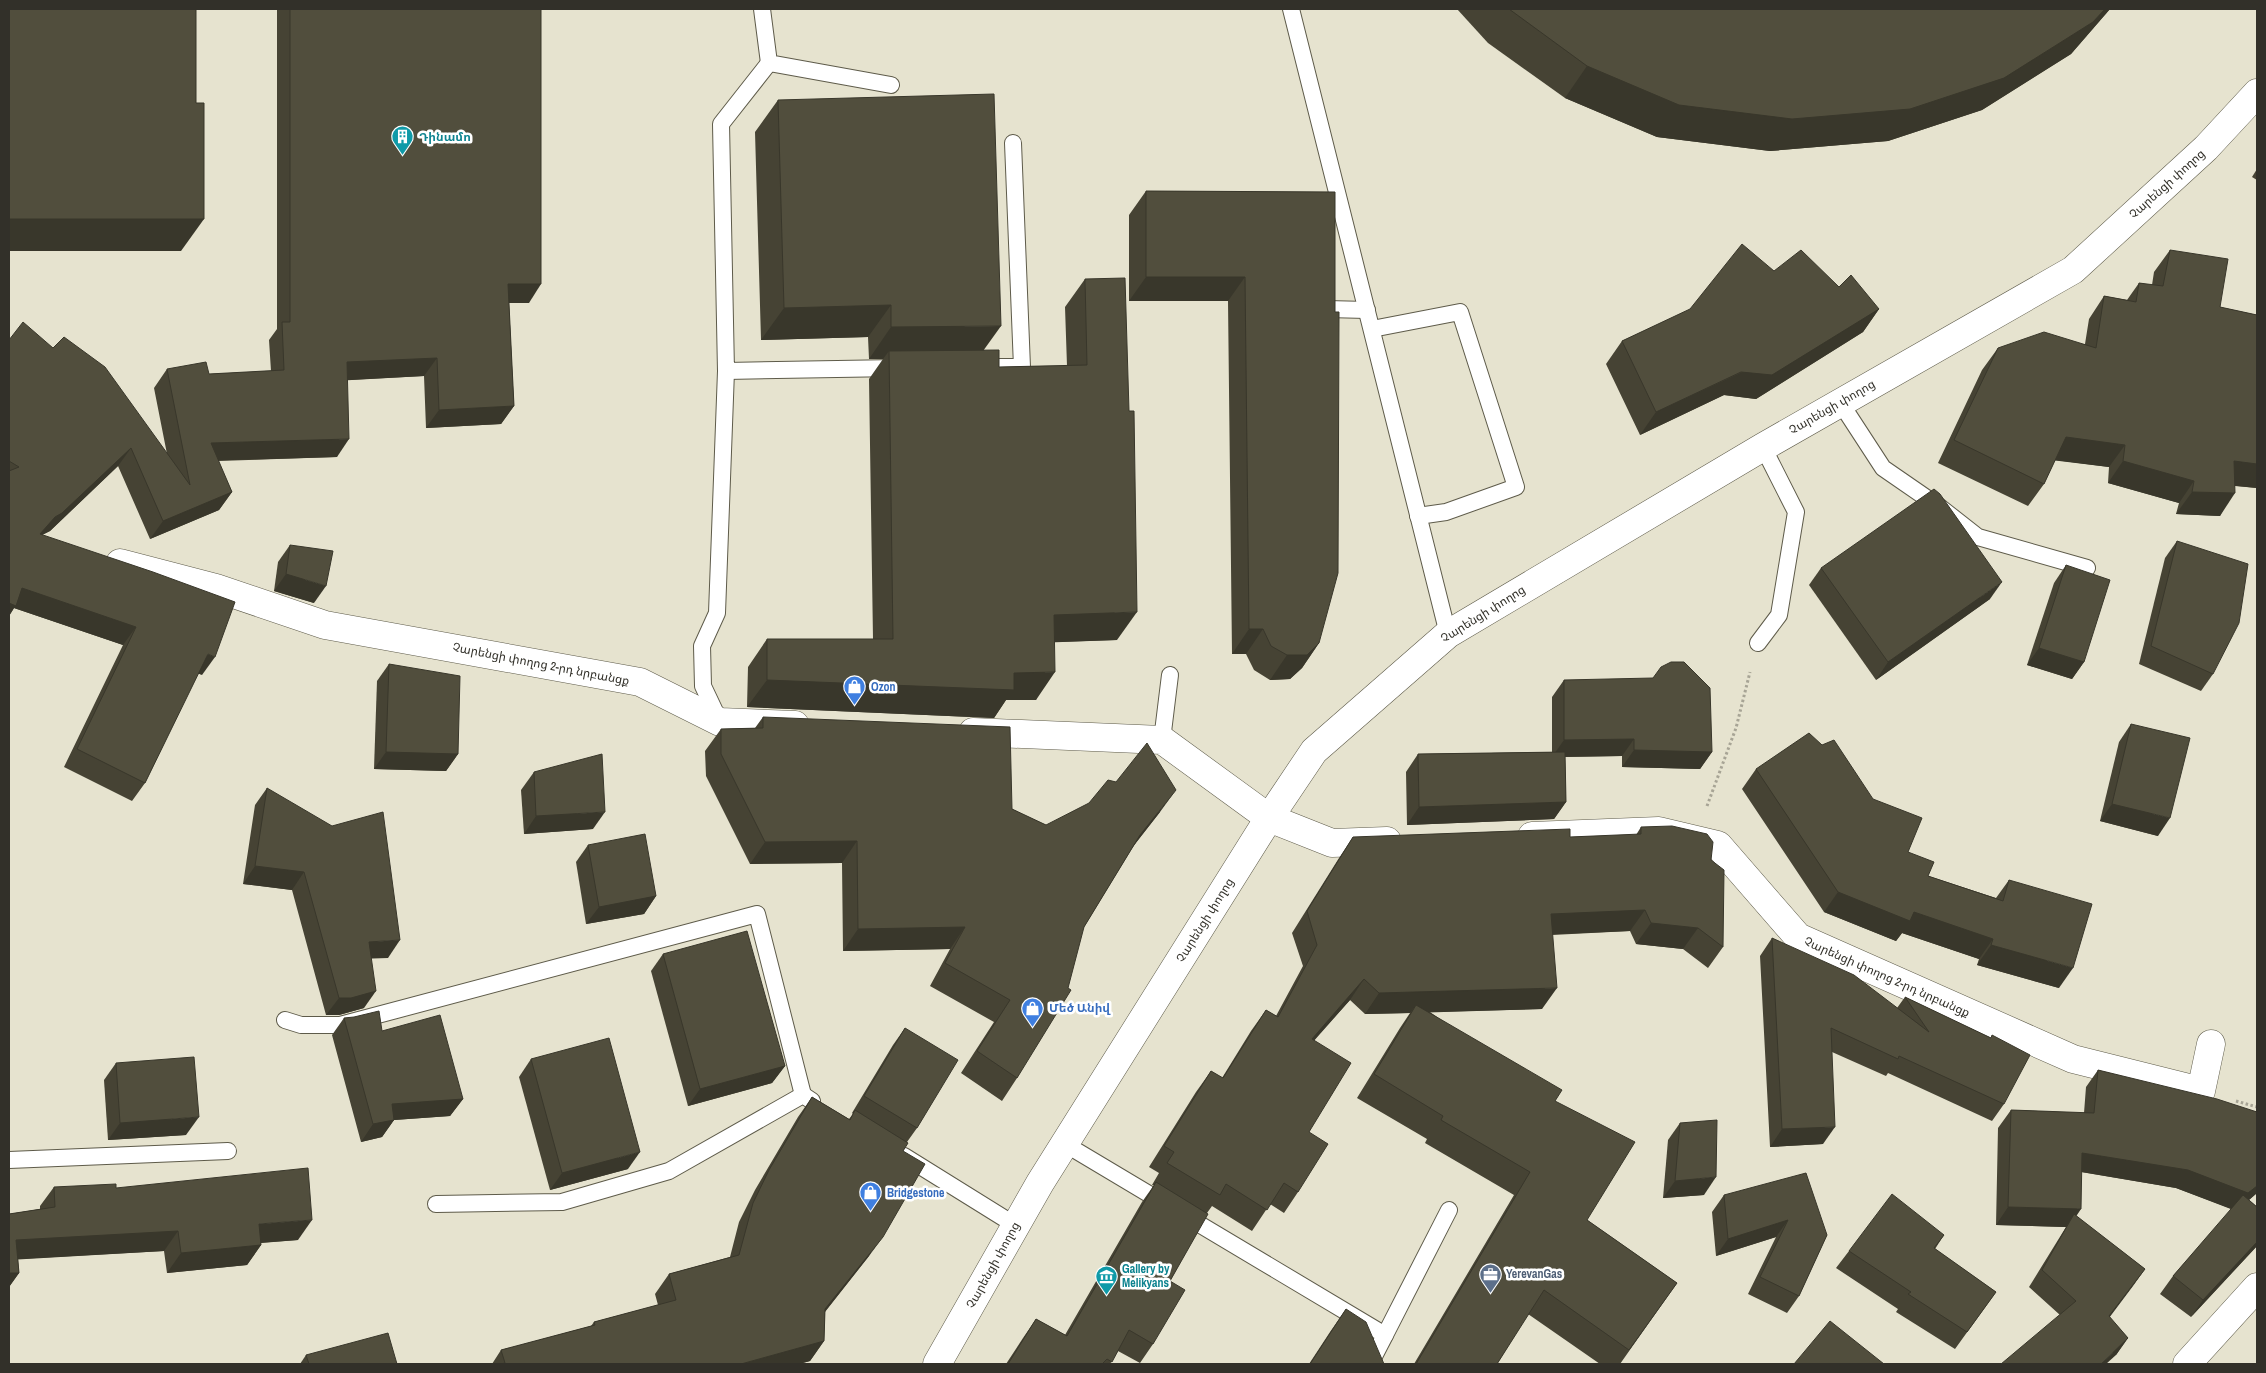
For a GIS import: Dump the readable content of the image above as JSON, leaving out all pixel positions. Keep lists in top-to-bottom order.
{
  "streets": {
    "street": ["Չարենցի փողոց", "Չարենցի փողոց 2-րդ նրբանցք"]
  },
  "places": {
    "building": ["Դինամո"],
    "shop": ["Ozon", "Մեծ Անիվ", "Bridgestone"],
    "office": ["YerevanGas"],
    "museum": ["Gallery by Melikyans"]
  }
}
